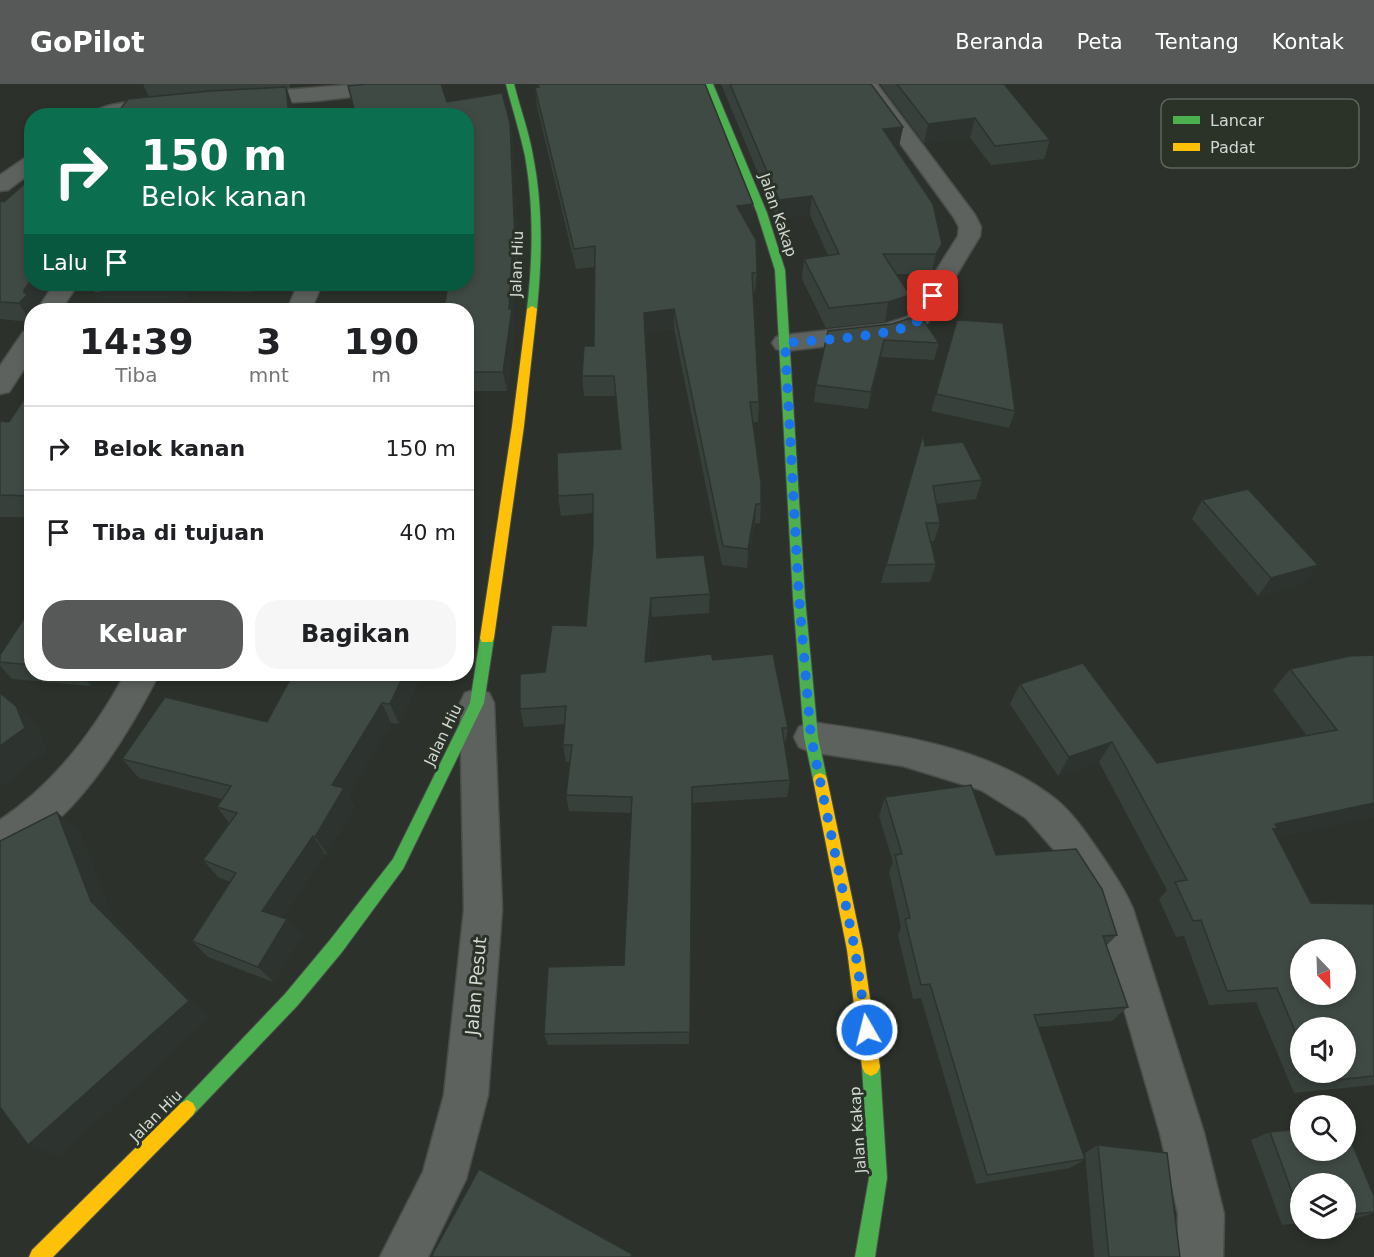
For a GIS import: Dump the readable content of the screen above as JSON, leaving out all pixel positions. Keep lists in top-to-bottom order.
{
  "streets": {
    "street": ["Jalan Kakap", "Jalan Hiu", "Jalan Pesut"]
  },
  "crossings": [
    ["Jalan Hiu", "Jalan Pesut"]
  ],
  "legend": ["Lancar", "Padat"],
  "north": "bottom right",
  "page": {
    "header": "GoPilot",
    "nav": [
      "Beranda",
      "Peta",
      "Tentang",
      "Kontak"
    ],
    "turn": ["150 m", "Belok kanan"],
    "then": "Lalu",
    "eta": [
      "14:39",
      "Tiba",
      "3",
      "mnt",
      "190",
      "m"
    ],
    "list": [
      {
        "name": "Belok kanan",
        "value": "150 m"
      },
      {
        "name": "Tiba di tujuan",
        "value": "40 m"
      }
    ],
    "buttons": ["Keluar", "Bagikan"]
  }
}
